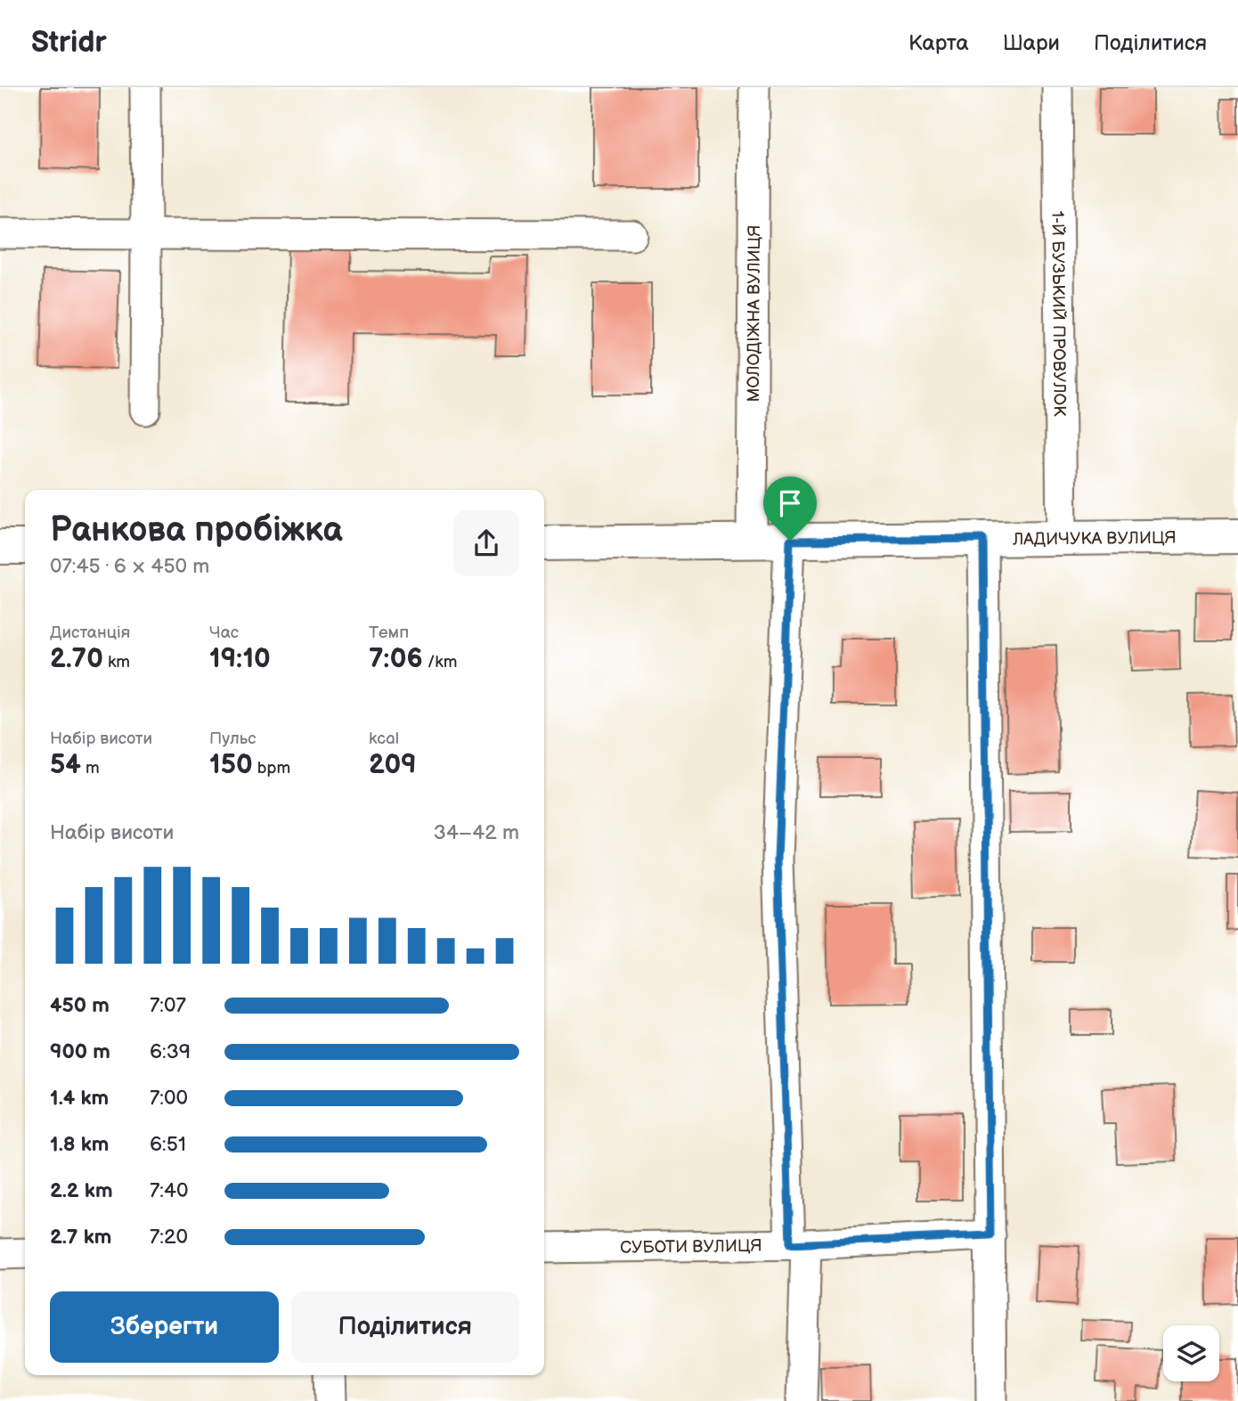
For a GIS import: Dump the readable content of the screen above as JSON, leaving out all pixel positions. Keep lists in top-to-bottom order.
{
  "streets": {
    "street": [
      "1-Й БУЗЬКИЙ ПРОВУЛОК",
      "МОЛОДІЖНА ВУЛИЦЯ",
      "ЛАДИЧУКА ВУЛИЦЯ",
      "СУБОТИ ВУЛИЦЯ"
    ]
  },
  "crossings": [
    ["1-Й БУЗЬКИЙ ПРОВУЛОК", "ЛАДИЧУКА ВУЛИЦЯ"],
    ["МОЛОДІЖНА ВУЛИЦЯ", "ЛАДИЧУКА ВУЛИЦЯ"]
  ],
  "page": {
    "header": "Stridr",
    "nav": ["Карта", "Шари", "Поділитися"],
    "heading": ["Ранкова пробіжка", "07:45 · 6 × 450 m"],
    "stats": [
      ["Дистанція", "2.70 km"],
      ["Час", "19:10"],
      ["Темп", "7:06 /km"],
      ["Набір висоти", "54 m"],
      ["Пульс", "150 bpm"],
      ["kcal", "209"]
    ],
    "chart": ["Набір висоти", "34–42 m"],
    "list": [
      {
        "name": "450 m",
        "note": "7:07"
      },
      {
        "name": "900 m",
        "note": "6:39"
      },
      {
        "name": "1.4 km",
        "note": "7:00"
      },
      {
        "name": "1.8 km",
        "note": "6:51"
      },
      {
        "name": "2.2 km",
        "note": "7:40"
      },
      {
        "name": "2.7 km",
        "note": "7:20"
      }
    ],
    "buttons": ["Зберегти", "Поділитися"]
  }
}
